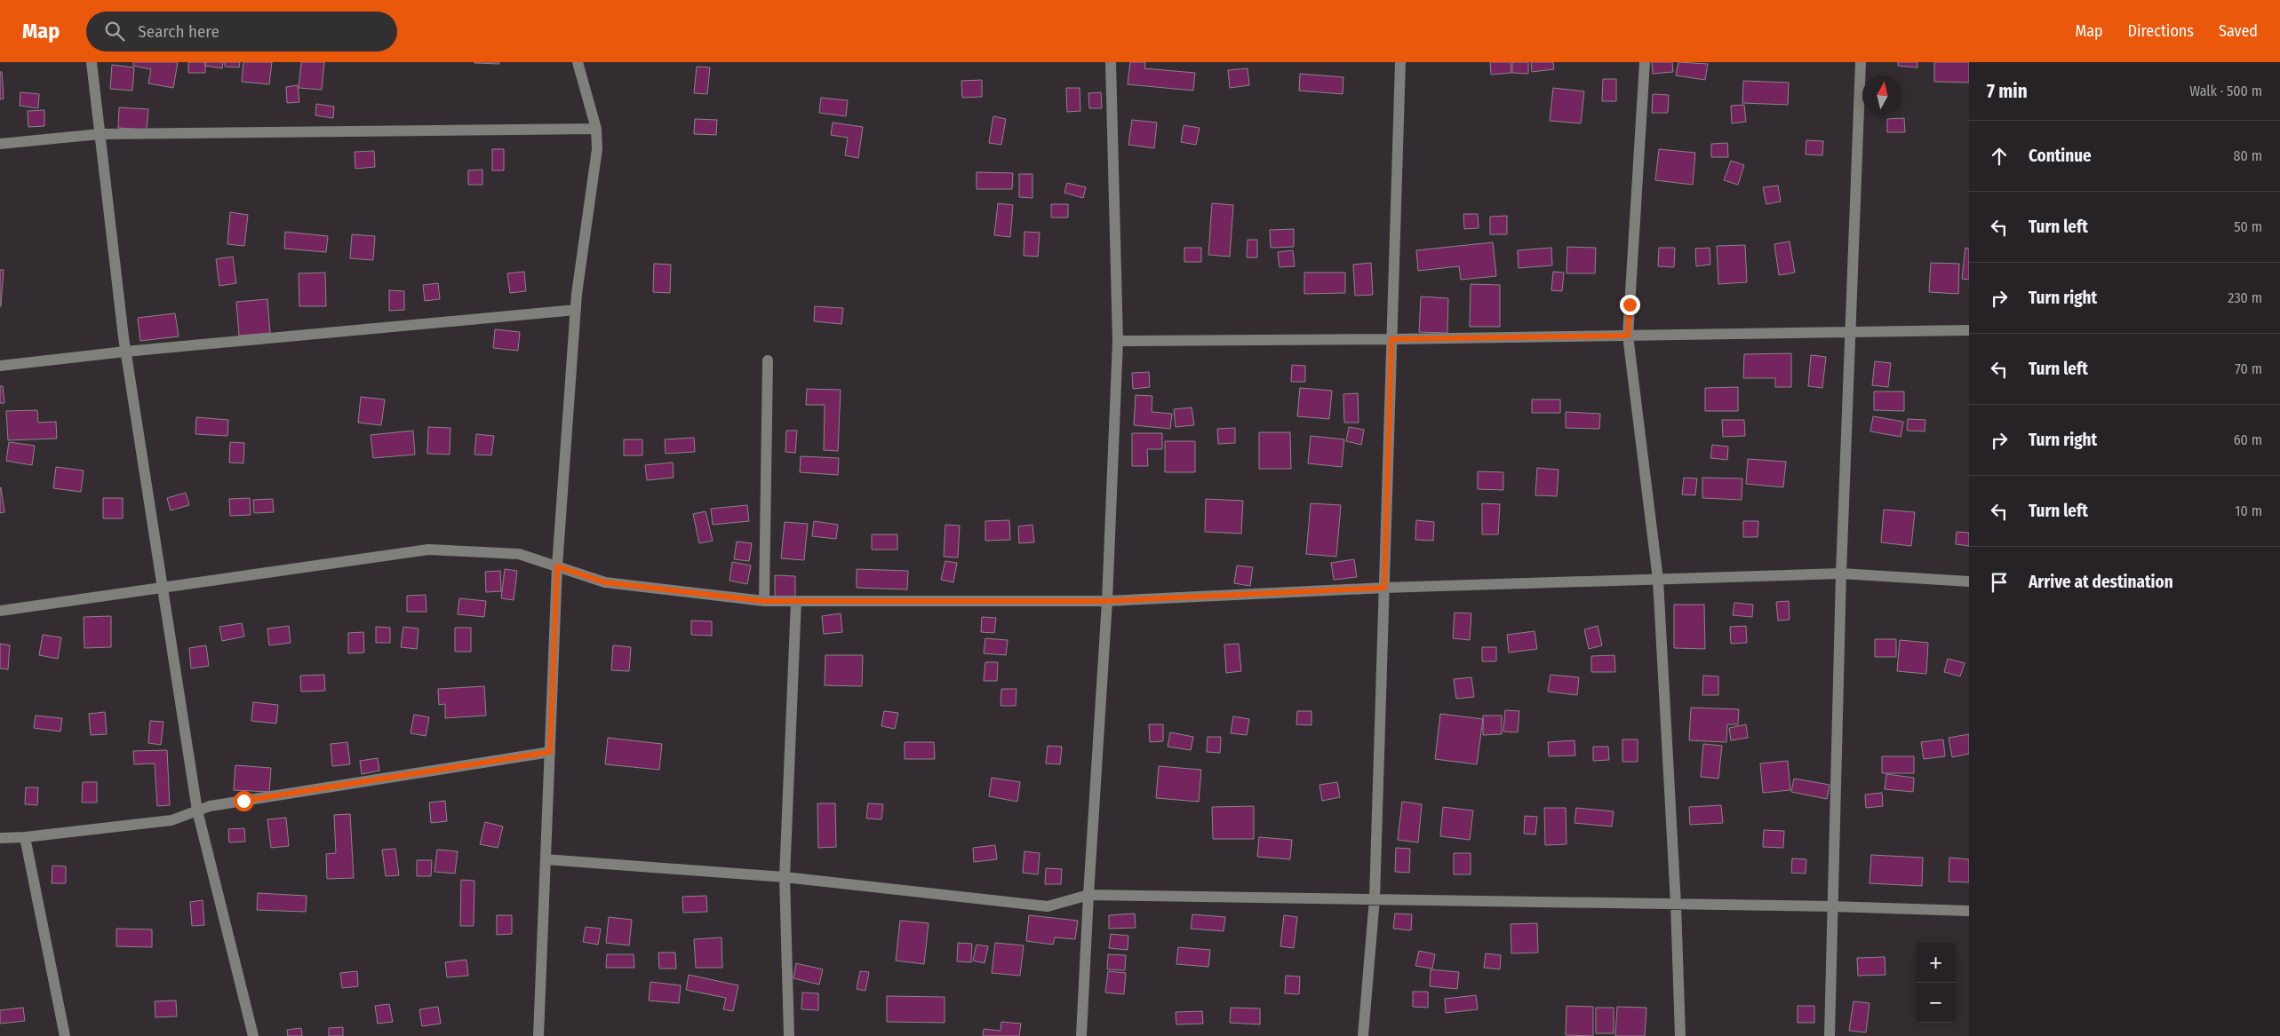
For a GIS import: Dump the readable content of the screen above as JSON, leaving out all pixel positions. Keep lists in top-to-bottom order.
{
  "north": "top",
  "page": {
    "header": "Map",
    "search": "Search here",
    "nav": ["Map", "Directions", "Saved"],
    "heading": ["7 min", "Walk · 500 m"],
    "list": [
      ["Continue", "80 m"],
      ["Turn left", "50 m"],
      ["Turn right", "230 m"],
      ["Turn left", "70 m"],
      ["Turn right", "60 m"],
      ["Turn left", "10 m"],
      "Arrive at destination"
    ],
    "map_buttons": ["+", "−"]
  }
}
